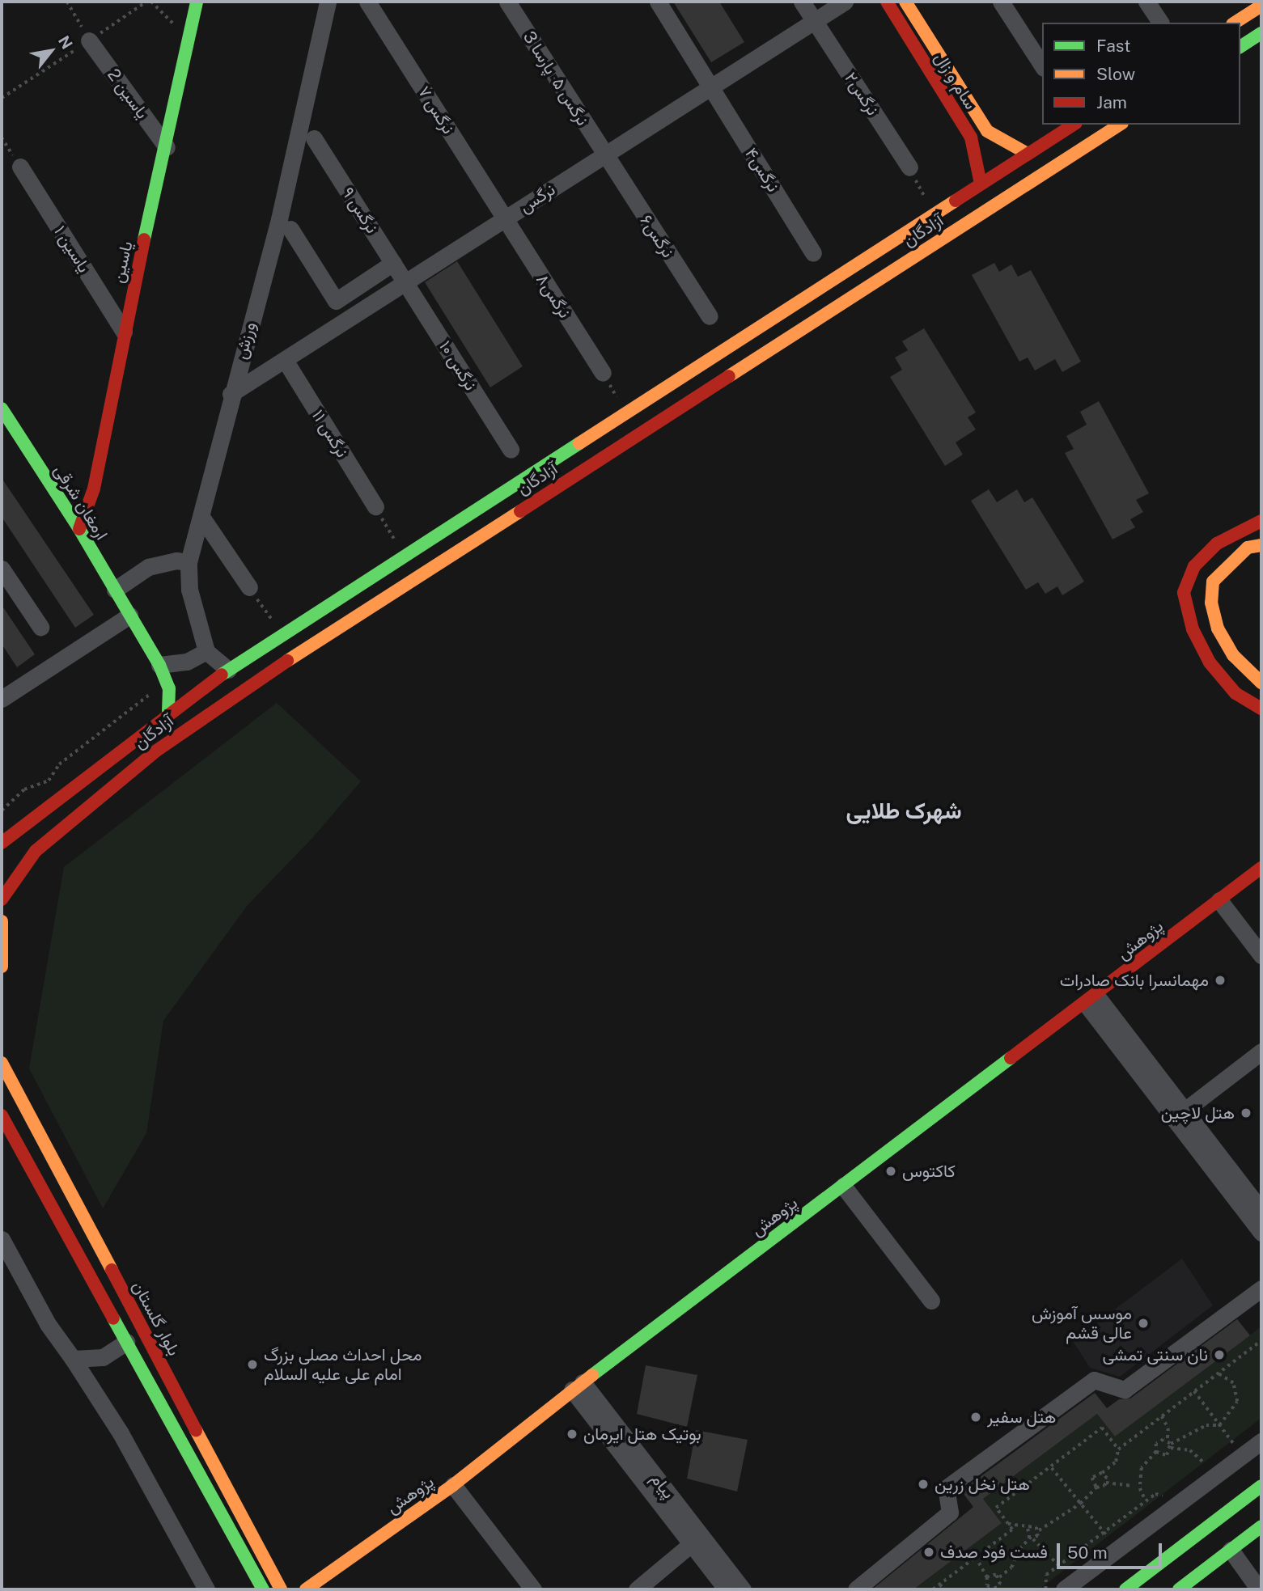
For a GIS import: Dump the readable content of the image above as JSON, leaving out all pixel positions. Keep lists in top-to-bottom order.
{
  "streets": {
    "main road": [
      "سام و زال",
      "آزادگان",
      "یاسین",
      "ارمغان شرقی",
      "پژوهش",
      "بلوار گلستان"
    ],
    "street": [
      "نرگس ۵- پارسا 3",
      "یاسین 2",
      "نرگس۲",
      "نرگس ۷",
      "نرگس۴",
      "نرگس",
      "نرگس ۹",
      "نرگس۶",
      "یاسین ۱",
      "نرگس۸",
      "ورزش",
      "نرگس ۱۰",
      "نرگس ۱۱",
      "پیام"
    ]
  },
  "crossings": [
    ["نرگس ۵- پارسا 3", "نرگس"],
    ["نرگس ۵- پارسا 3", "نرگس۶"],
    ["سام و زال", "آزادگان"],
    ["یاسین 2", "یاسین"],
    ["نرگس۲", "نرگس"],
    ["نرگس ۷", "نرگس"],
    ["نرگس ۷", "نرگس۸"],
    ["نرگس۴", "نرگس"],
    ["نرگس", "نرگس ۹"],
    ["نرگس", "نرگس۶"],
    ["نرگس", "نرگس۸"],
    ["نرگس", "ورزش"],
    ["نرگس", "نرگس ۱۰"],
    ["نرگس", "نرگس ۱۱"],
    ["نرگس ۹", "نرگس ۱۰"],
    ["آزادگان", "ارمغان شرقی"],
    ["یاسین ۱", "یاسین"],
    ["یاسین", "ارمغان شرقی"],
    ["پژوهش", "پیام"]
  ],
  "districts": ["شهرک طلایی"],
  "places": [
    "مهمانسرا بانک صادرات",
    "هتل لاچین",
    "کاکتوس",
    "موسس آموزش عالی قشم",
    "نان سنتی تمشی",
    "محل احداث مصلی بزرگ امام علی علیه السلام",
    "هتل سفیر",
    "بوتیک هتل ایرمان",
    "هتل نخل زرین",
    "فست فود صدف"
  ],
  "legend": ["Fast", "Slow", "Jam"],
  "scale_bar": "50 m",
  "north": "top right"
}
